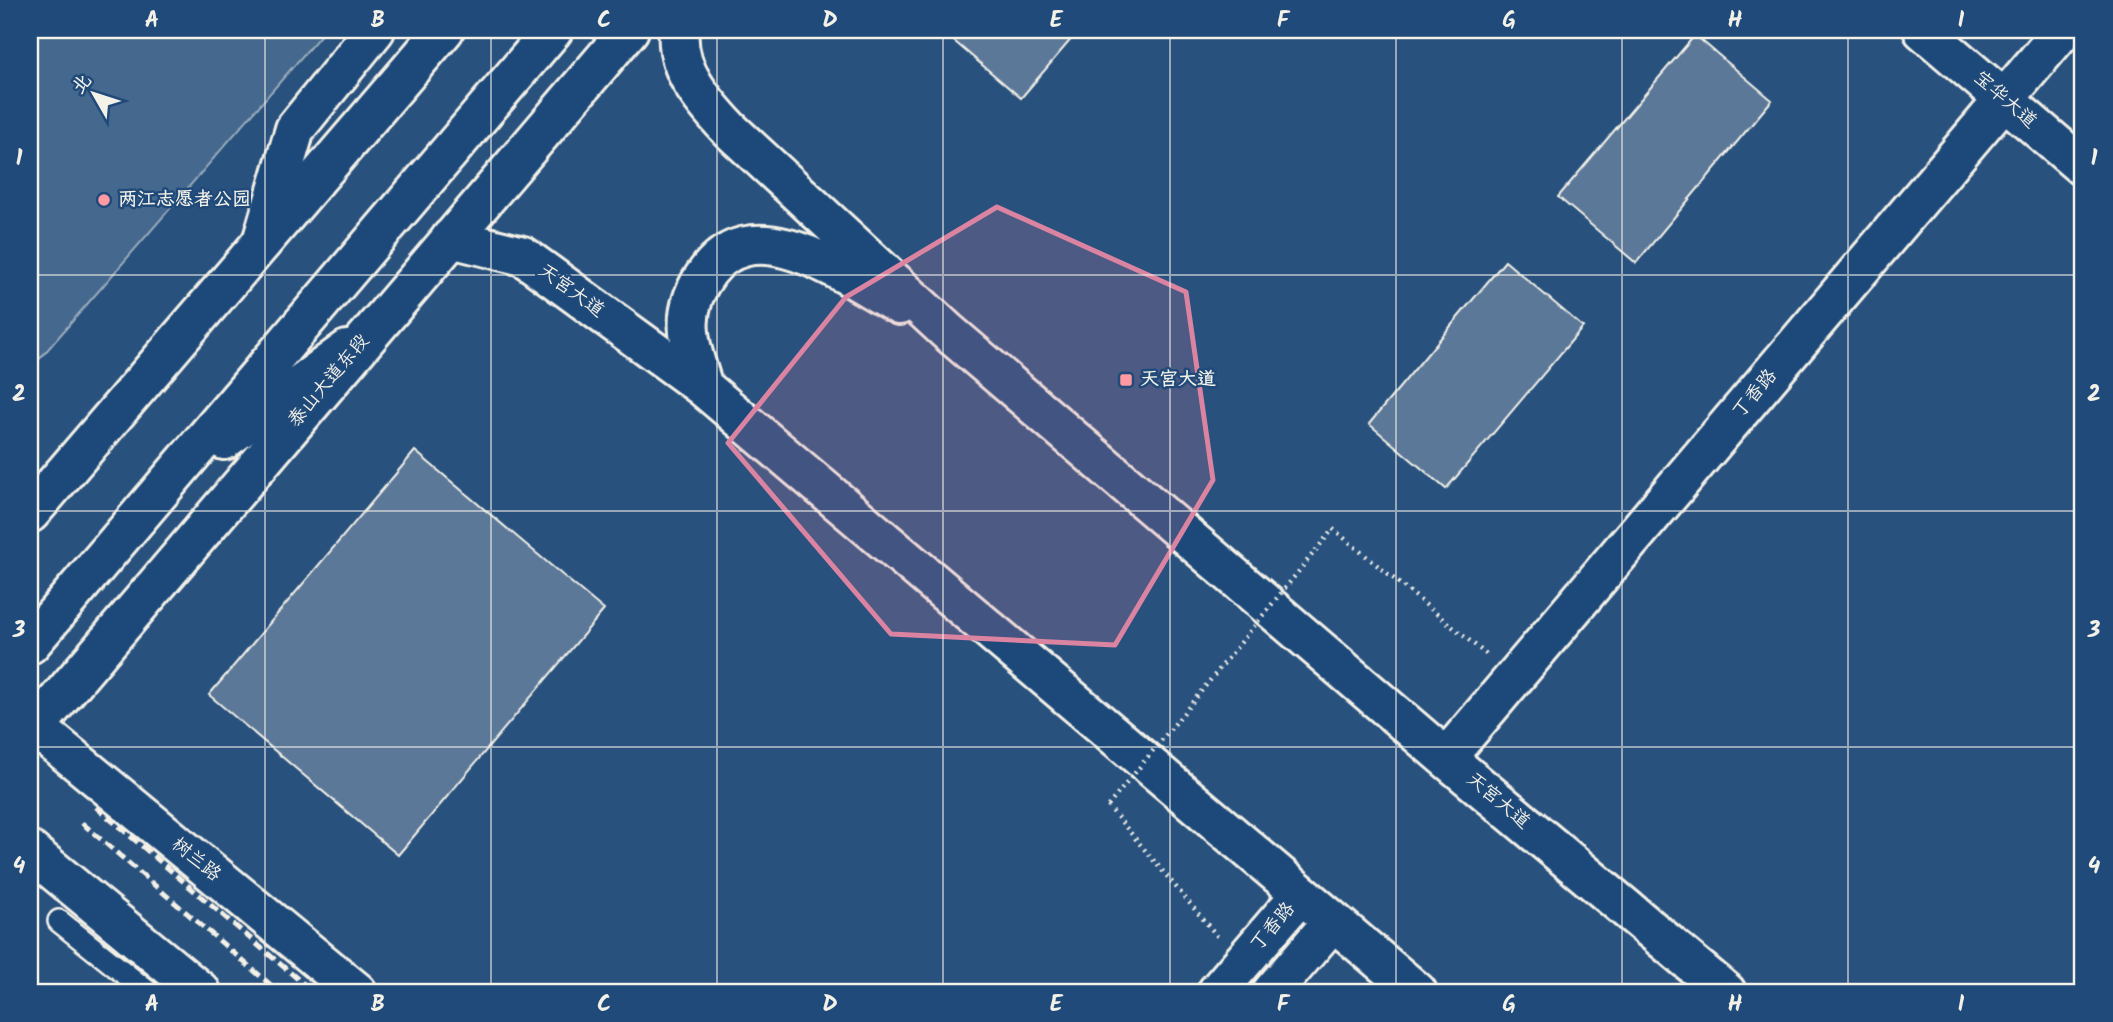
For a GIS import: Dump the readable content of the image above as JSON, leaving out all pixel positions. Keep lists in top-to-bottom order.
{
  "streets": {
    "main road": [
      "宝华大道",
      "天宫大道",
      "泰山大道东段",
      "丁香路",
      "树兰路"
    ]
  },
  "crossings": [
    ["宝华大道", "丁香路"],
    ["天宫大道", "泰山大道东段"],
    ["天宫大道", "丁香路"],
    ["泰山大道东段", "树兰路"]
  ],
  "places": {
    "other": ["两江志愿者公园"],
    "transit": ["天宫大道"]
  },
  "north": "top left",
  "grid": {
    "columns": [
      "A",
      "B",
      "C",
      "D",
      "E",
      "F",
      "G",
      "H",
      "I"
    ],
    "rows": [
      "1",
      "2",
      "3",
      "4"
    ]
  }
}
